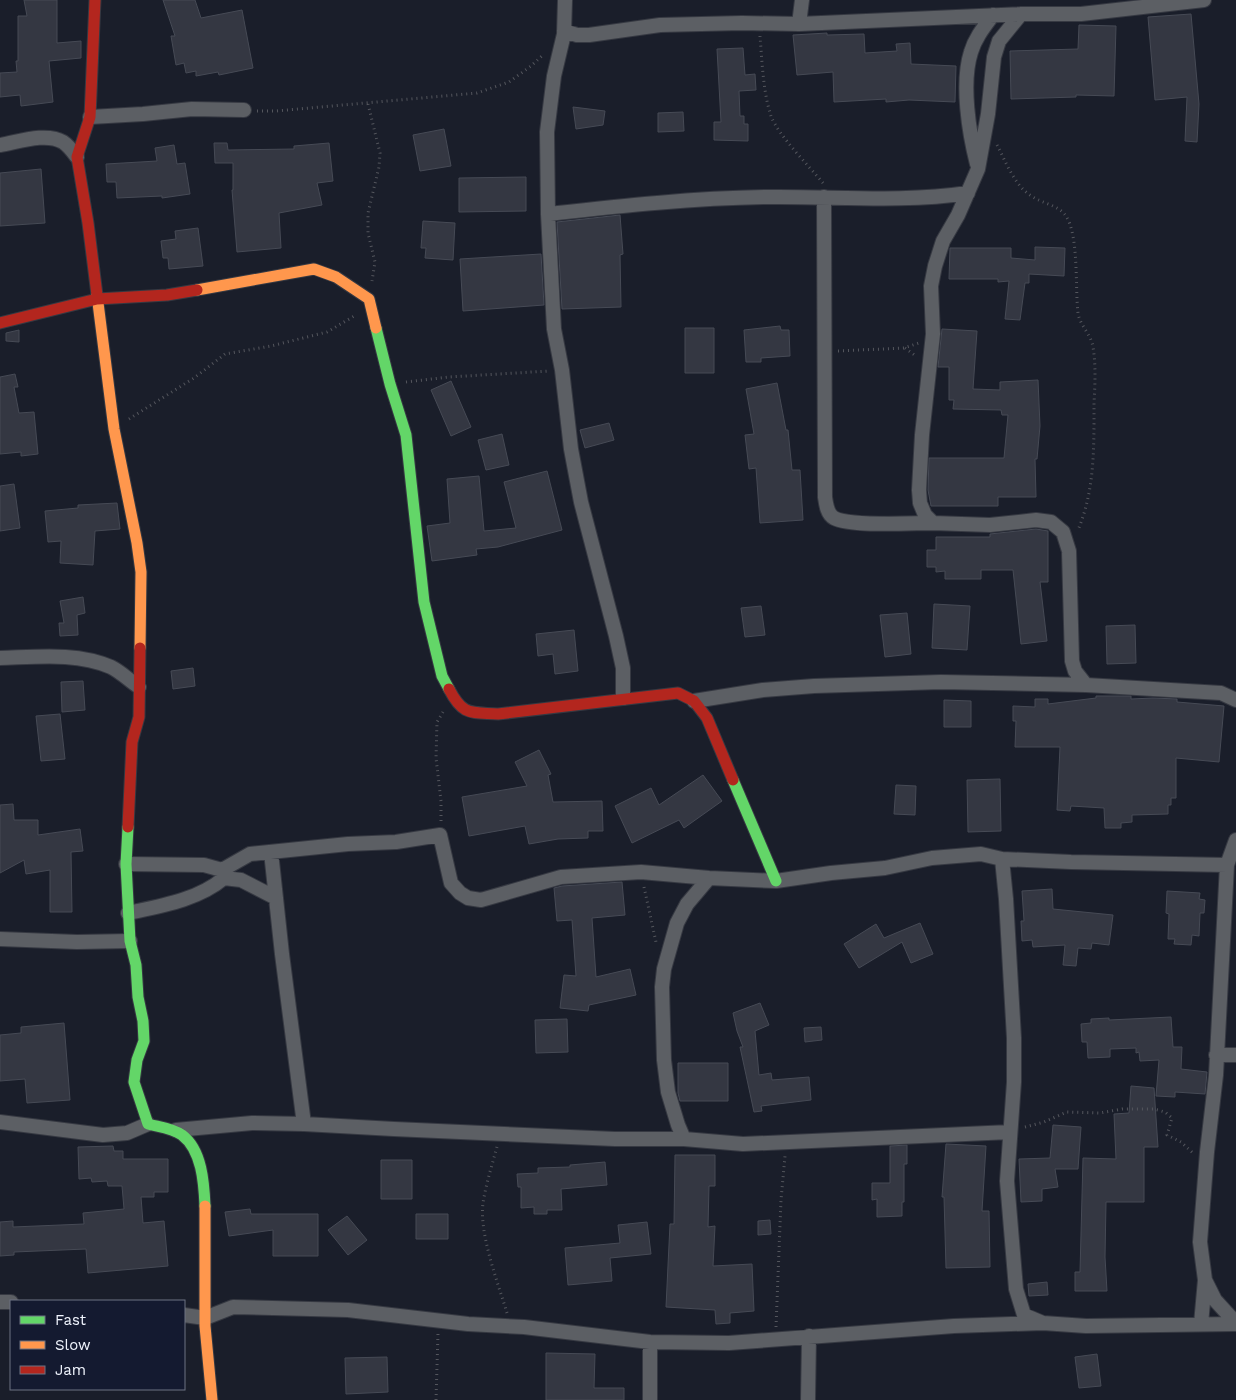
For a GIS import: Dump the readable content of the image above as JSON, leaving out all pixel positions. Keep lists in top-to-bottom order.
{
  "legend": ["Fast", "Slow", "Jam"]
}
